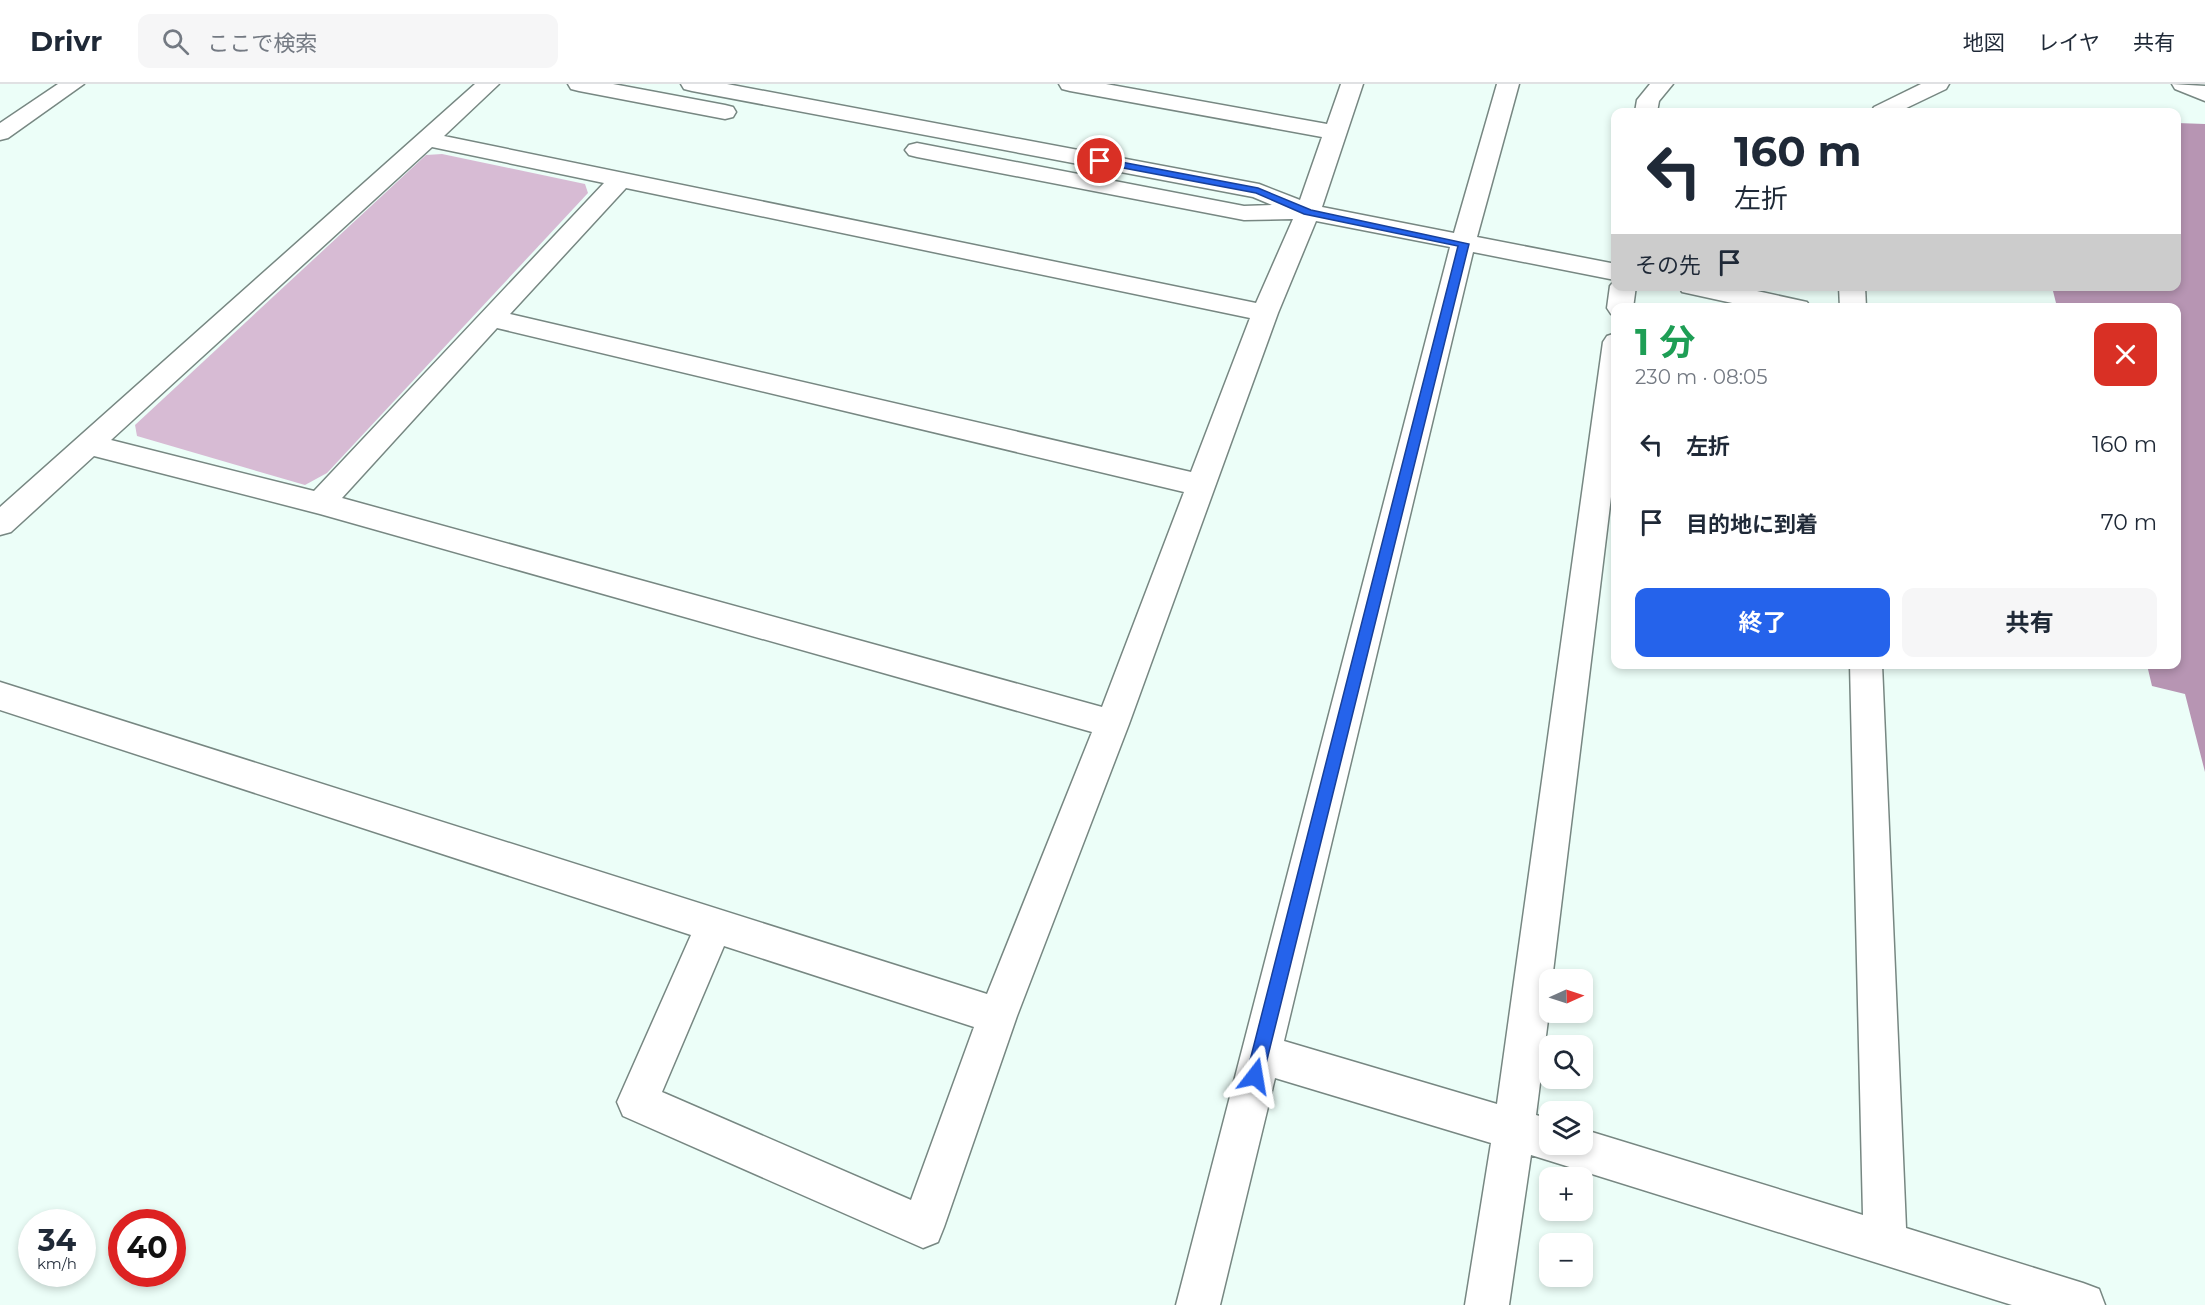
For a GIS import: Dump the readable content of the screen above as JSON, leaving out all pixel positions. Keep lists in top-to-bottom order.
{
  "north": "right",
  "page": {
    "header": "Drivr",
    "search": "ここで検索",
    "nav": ["地図", "レイヤ", "共有"],
    "turn": ["160 m", "左折"],
    "then": "その先",
    "heading": ["1 分", "230 m · 08:05"],
    "list": [
      {
        "name": "左折",
        "value": "160 m"
      },
      {
        "name": "目的地に到着",
        "value": "70 m"
      }
    ],
    "buttons": ["終了", "共有"],
    "map_buttons": ["+", "−"],
    "speed": "34 km/h",
    "limit": "40"
  }
}
